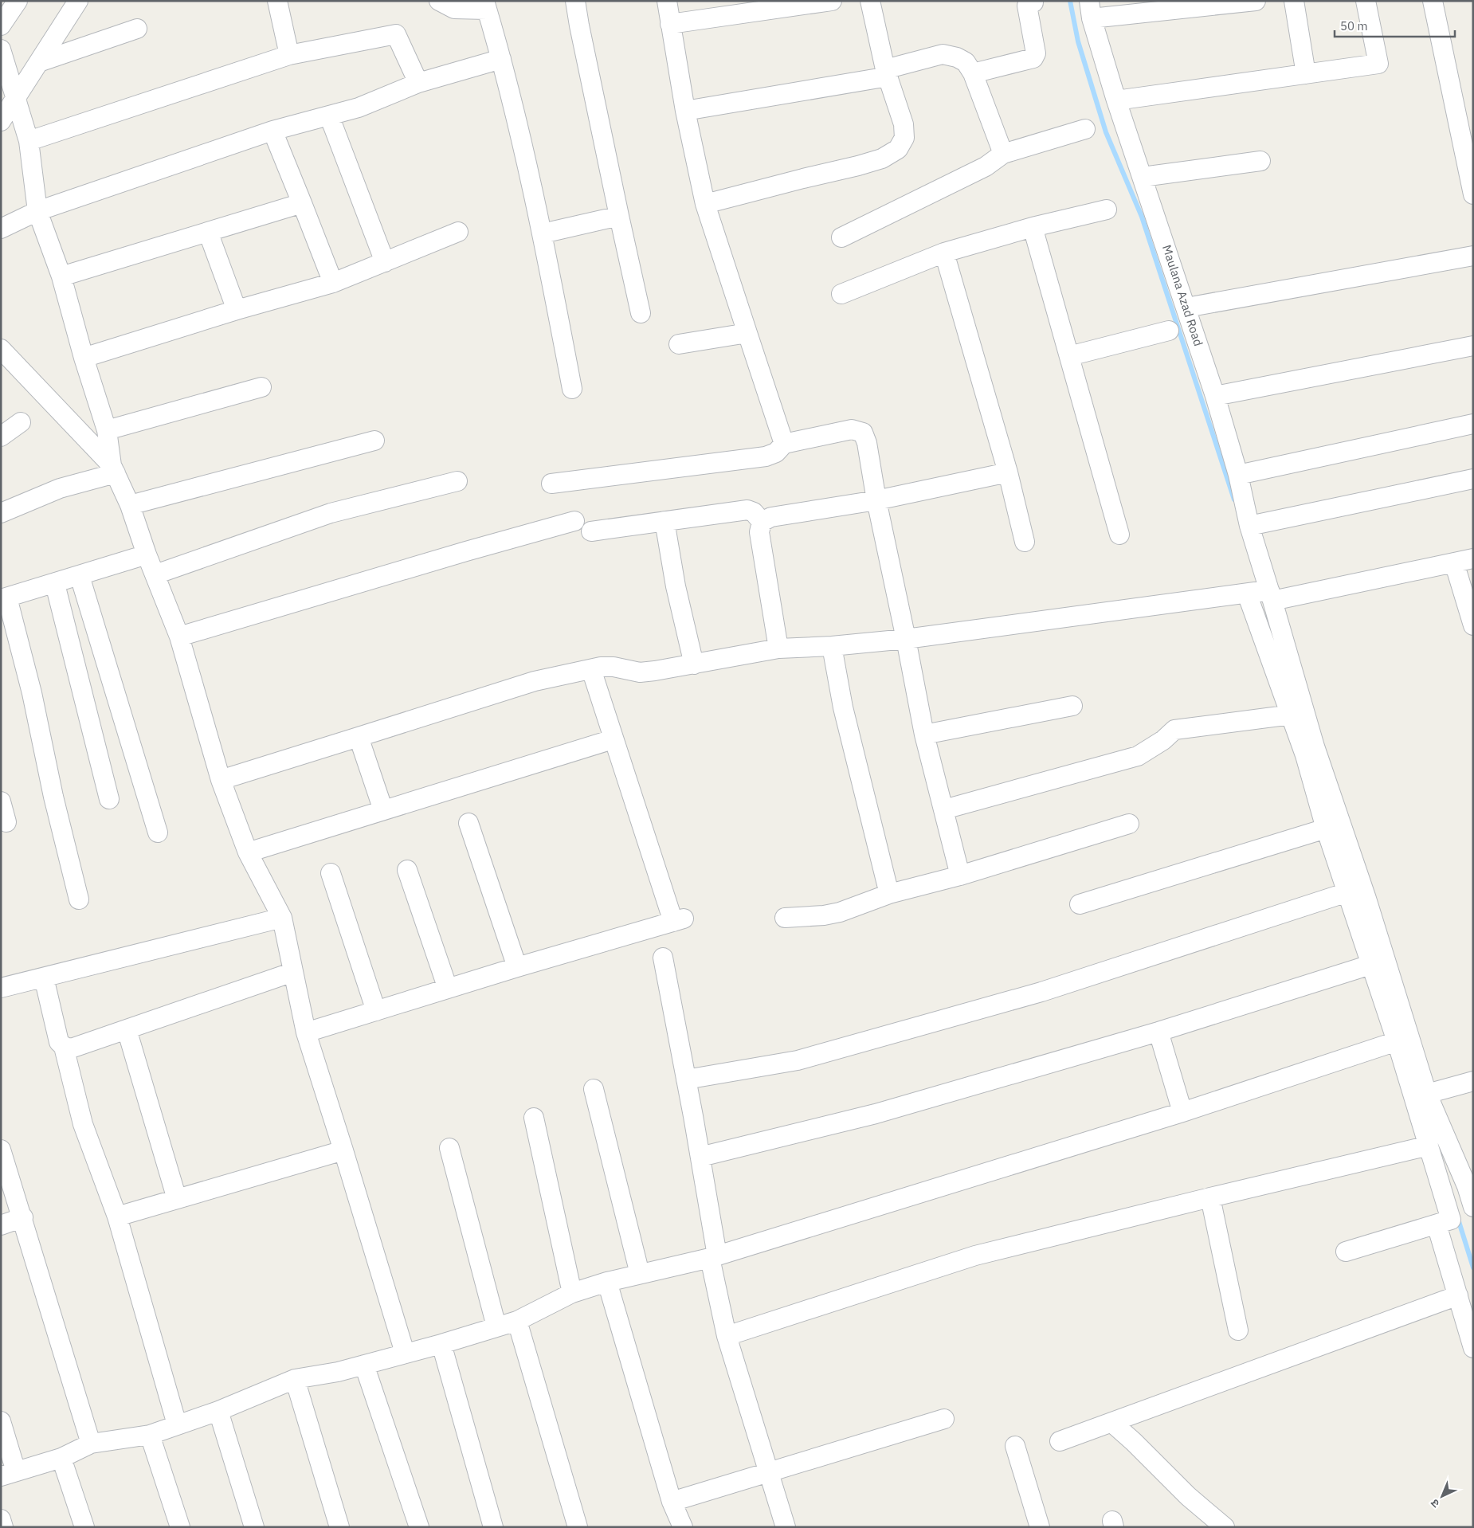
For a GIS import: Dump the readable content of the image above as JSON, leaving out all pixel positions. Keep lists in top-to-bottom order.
{
  "streets": {
    "street": ["Maulana Azad Road"]
  },
  "scale_bar": "50 m",
  "north": "bottom left"
}
